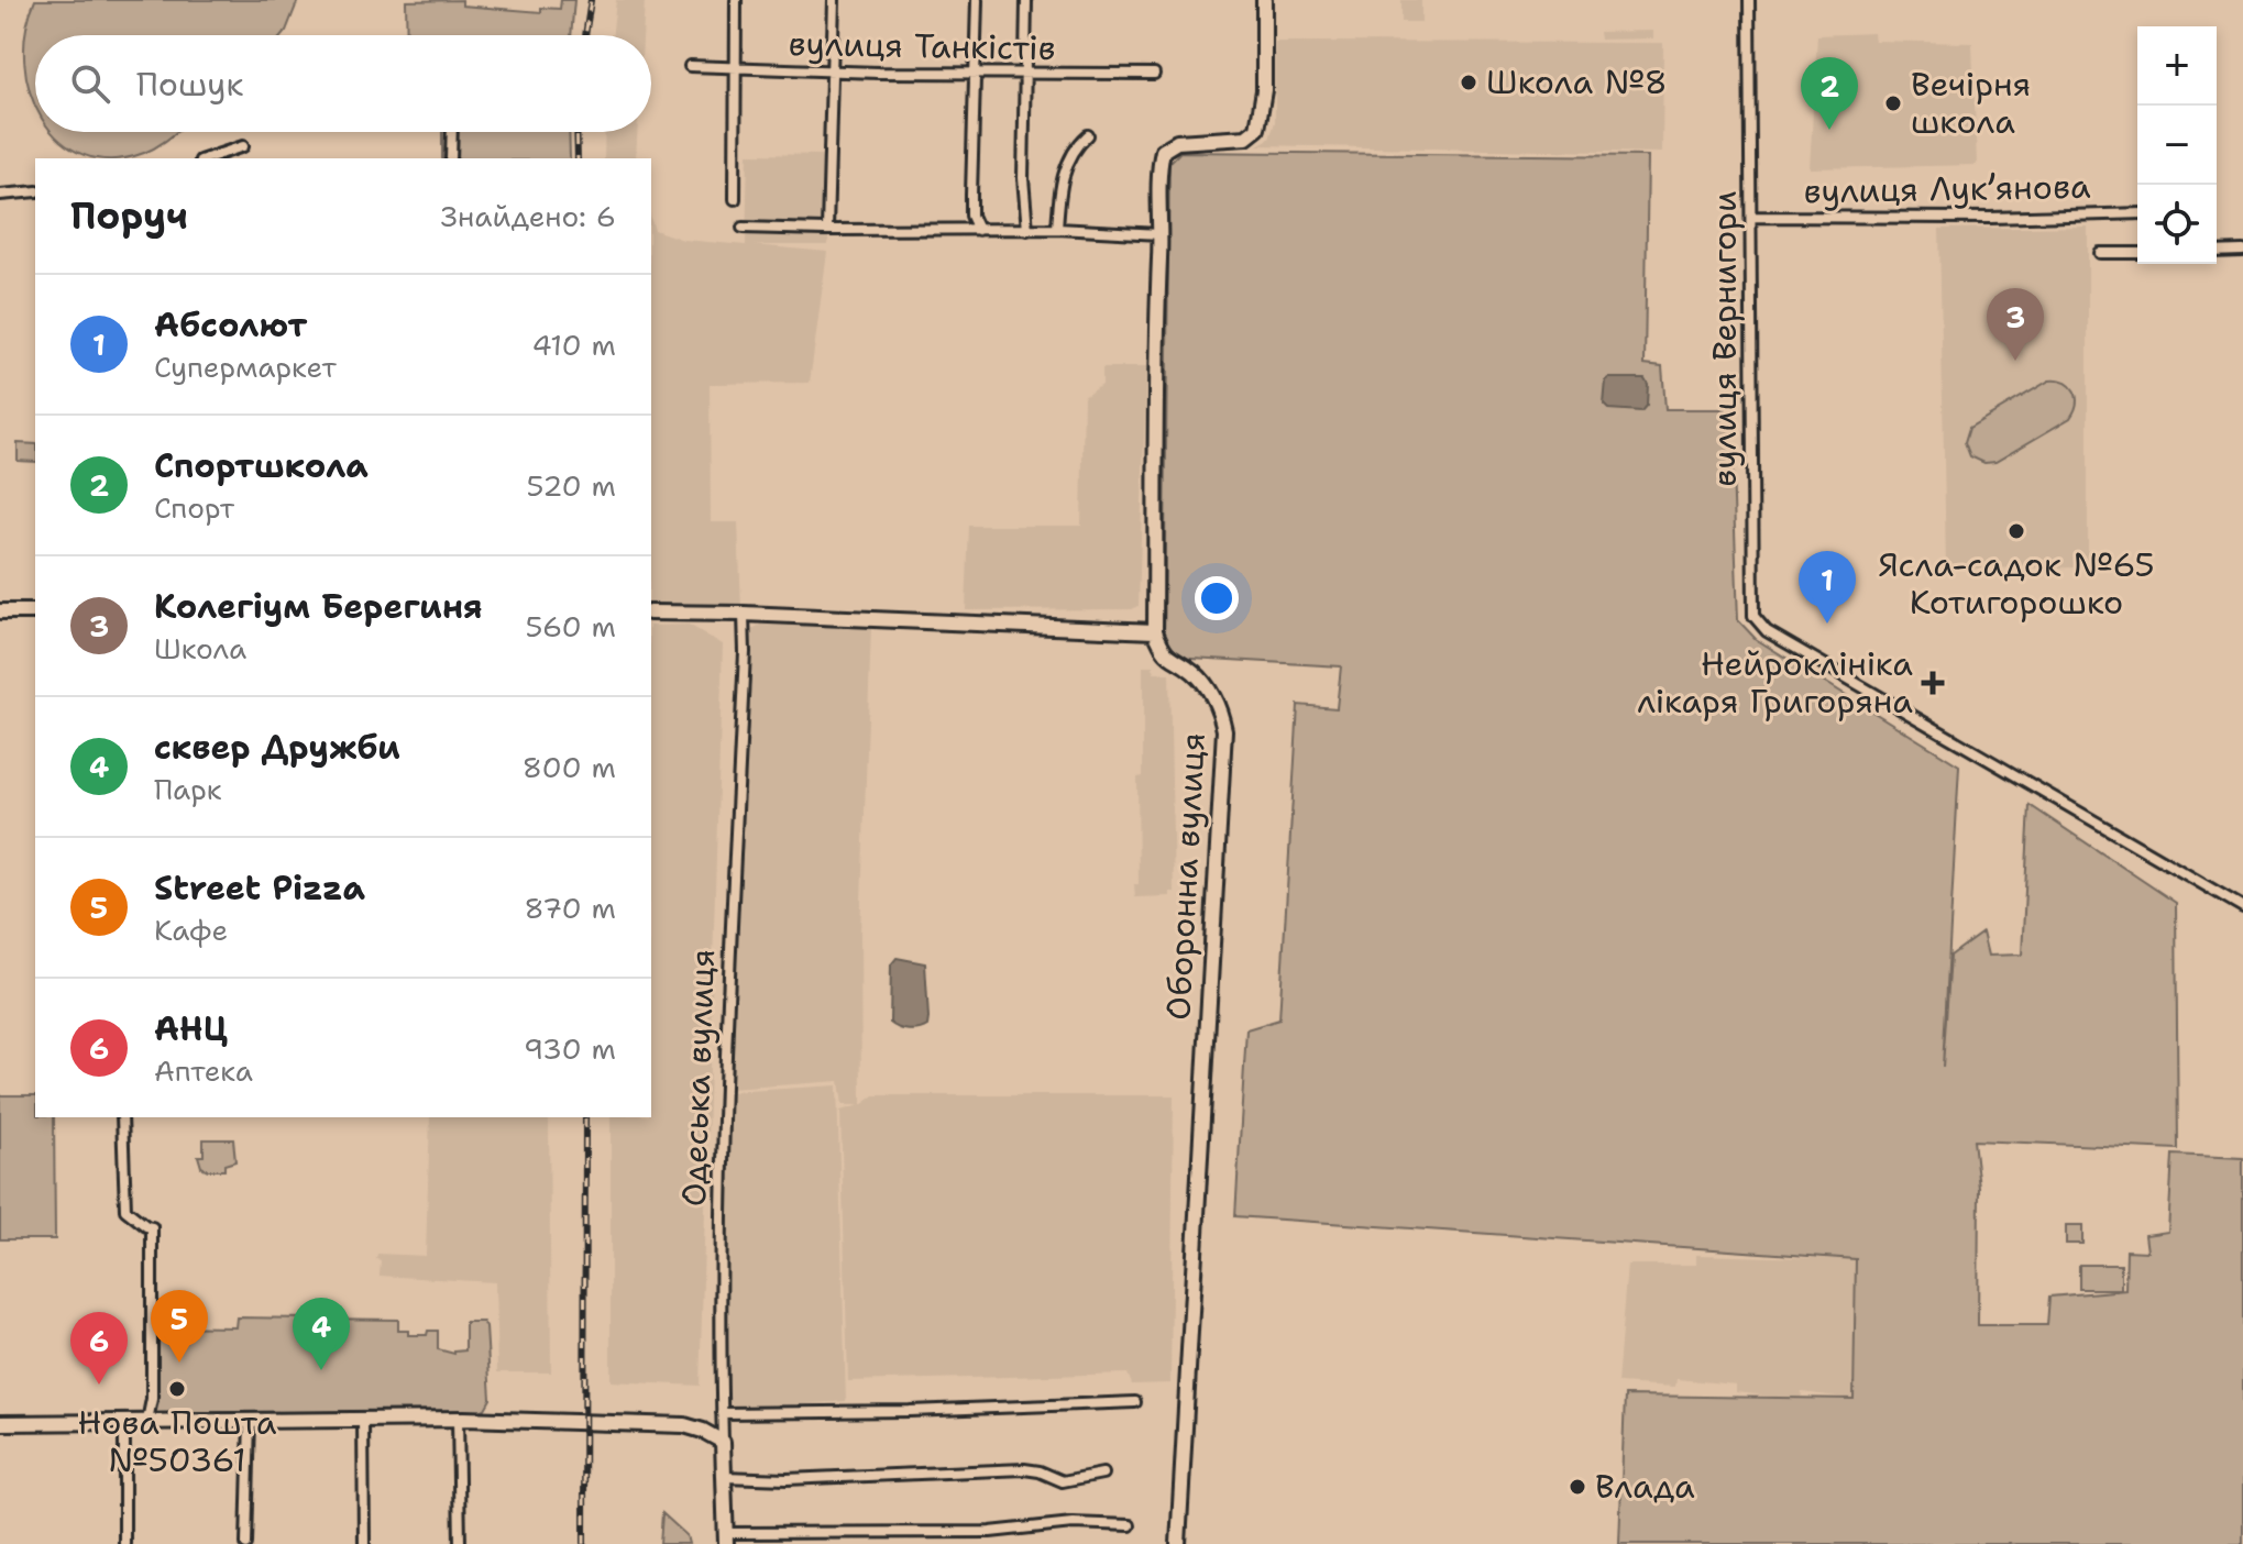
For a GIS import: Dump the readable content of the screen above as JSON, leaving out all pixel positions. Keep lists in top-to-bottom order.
{
  "streets": {
    "street": [
      "вулиця Танкістів",
      "вулиця Лукʼянова",
      "вулиця Вернигори",
      "Оборонна вулиця",
      "Одеська вулиця"
    ]
  },
  "crossings": [
    ["вулиця Лукʼянова", "вулиця Вернигори"]
  ],
  "places": {
    "other": [
      "Школа №8",
      "Вечірня школа",
      "Ясла-садок №65 Котигорошко",
      "Нова Пошта №50361",
      "Влада"
    ],
    "health": ["Нейроклініка лікаря Григоряна"]
  },
  "page": {
    "map_buttons": ["+", "−"],
    "search": "Пошук",
    "pins": [
      "2",
      "3",
      "1",
      "5",
      "4",
      "6"
    ],
    "heading": ["Поруч", "Знайдено: 6"],
    "list": [
      {
        "mark": "1",
        "name": "Абсолют",
        "note": "Супермаркет",
        "value": "410 m"
      },
      {
        "mark": "2",
        "name": "Спортшкола",
        "note": "Спорт",
        "value": "520 m"
      },
      {
        "mark": "3",
        "name": "Колегіум Берегиня",
        "note": "Школа",
        "value": "560 m"
      },
      {
        "mark": "4",
        "name": "сквер Дружби",
        "note": "Парк",
        "value": "800 m"
      },
      {
        "mark": "5",
        "name": "Street Pizza",
        "note": "Кафе",
        "value": "870 m"
      },
      {
        "mark": "6",
        "name": "АНЦ",
        "note": "Аптека",
        "value": "930 m"
      }
    ]
  }
}
